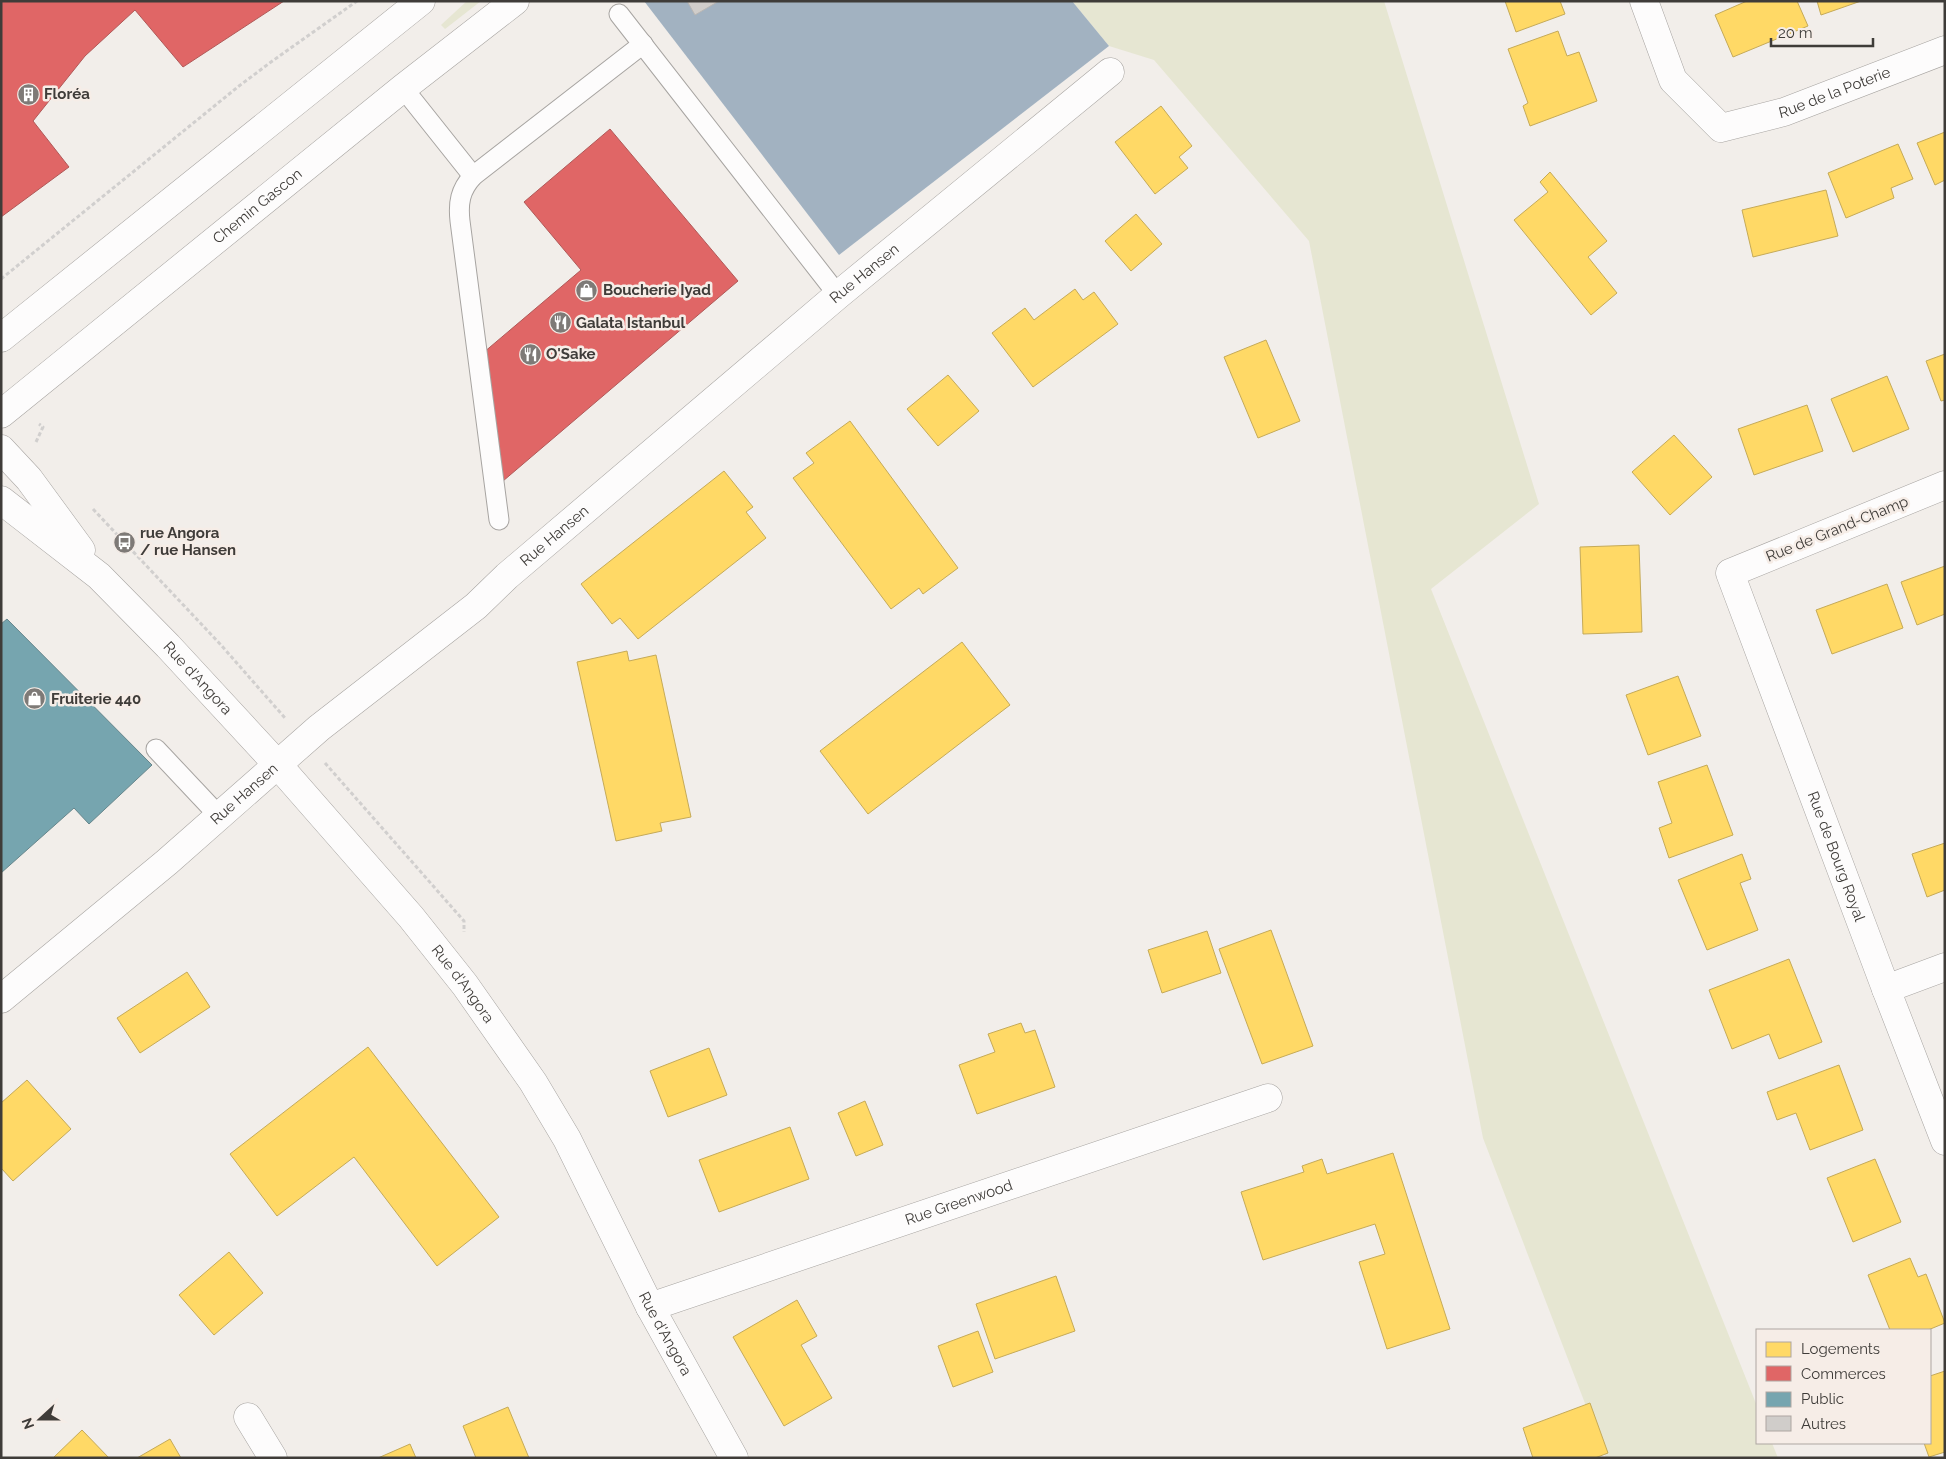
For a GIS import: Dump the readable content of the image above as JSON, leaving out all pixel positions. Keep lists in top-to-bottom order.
{
  "streets": {
    "street": [
      "Rue de la Poterie",
      "Chemin Gascon",
      "Rue Hansen",
      "Rue de Grand-Champ",
      "Rue d'Angora",
      "Rue de Bourg Royal",
      "Rue Greenwood"
    ]
  },
  "crossings": [
    ["Rue Hansen", "Rue d'Angora"],
    ["Rue de Grand-Champ", "Rue de Bourg Royal"],
    ["Rue d'Angora", "Rue Greenwood"]
  ],
  "places": {
    "building": ["Floréa"],
    "shop": ["Boucherie Iyad", "Fruiterie 440"],
    "restaurant": ["Galata Istanbul", "O'Sake"],
    "bus stop": ["rue Angora / rue Hansen"]
  },
  "legend": [
    "Logements",
    "Commerces",
    "Public",
    "Autres"
  ],
  "scale_bar": "20 m",
  "north": "left"
}
